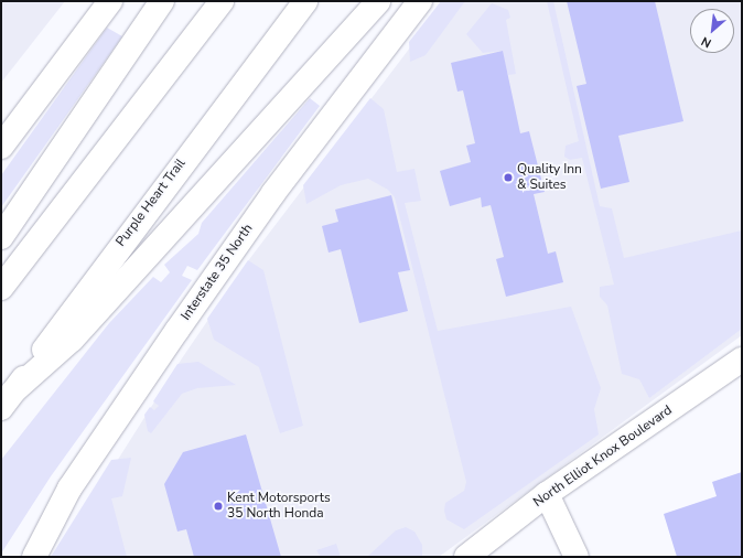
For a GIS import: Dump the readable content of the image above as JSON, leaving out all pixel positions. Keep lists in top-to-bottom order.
{
  "streets": {
    "main road": ["Purple Heart Trail", "Interstate 35 North", "North Elliot Knox Boulevard"]
  },
  "places": ["Quality Inn & Suites", "Kent Motorsports 35 North Honda"],
  "north": "bottom left"
}
